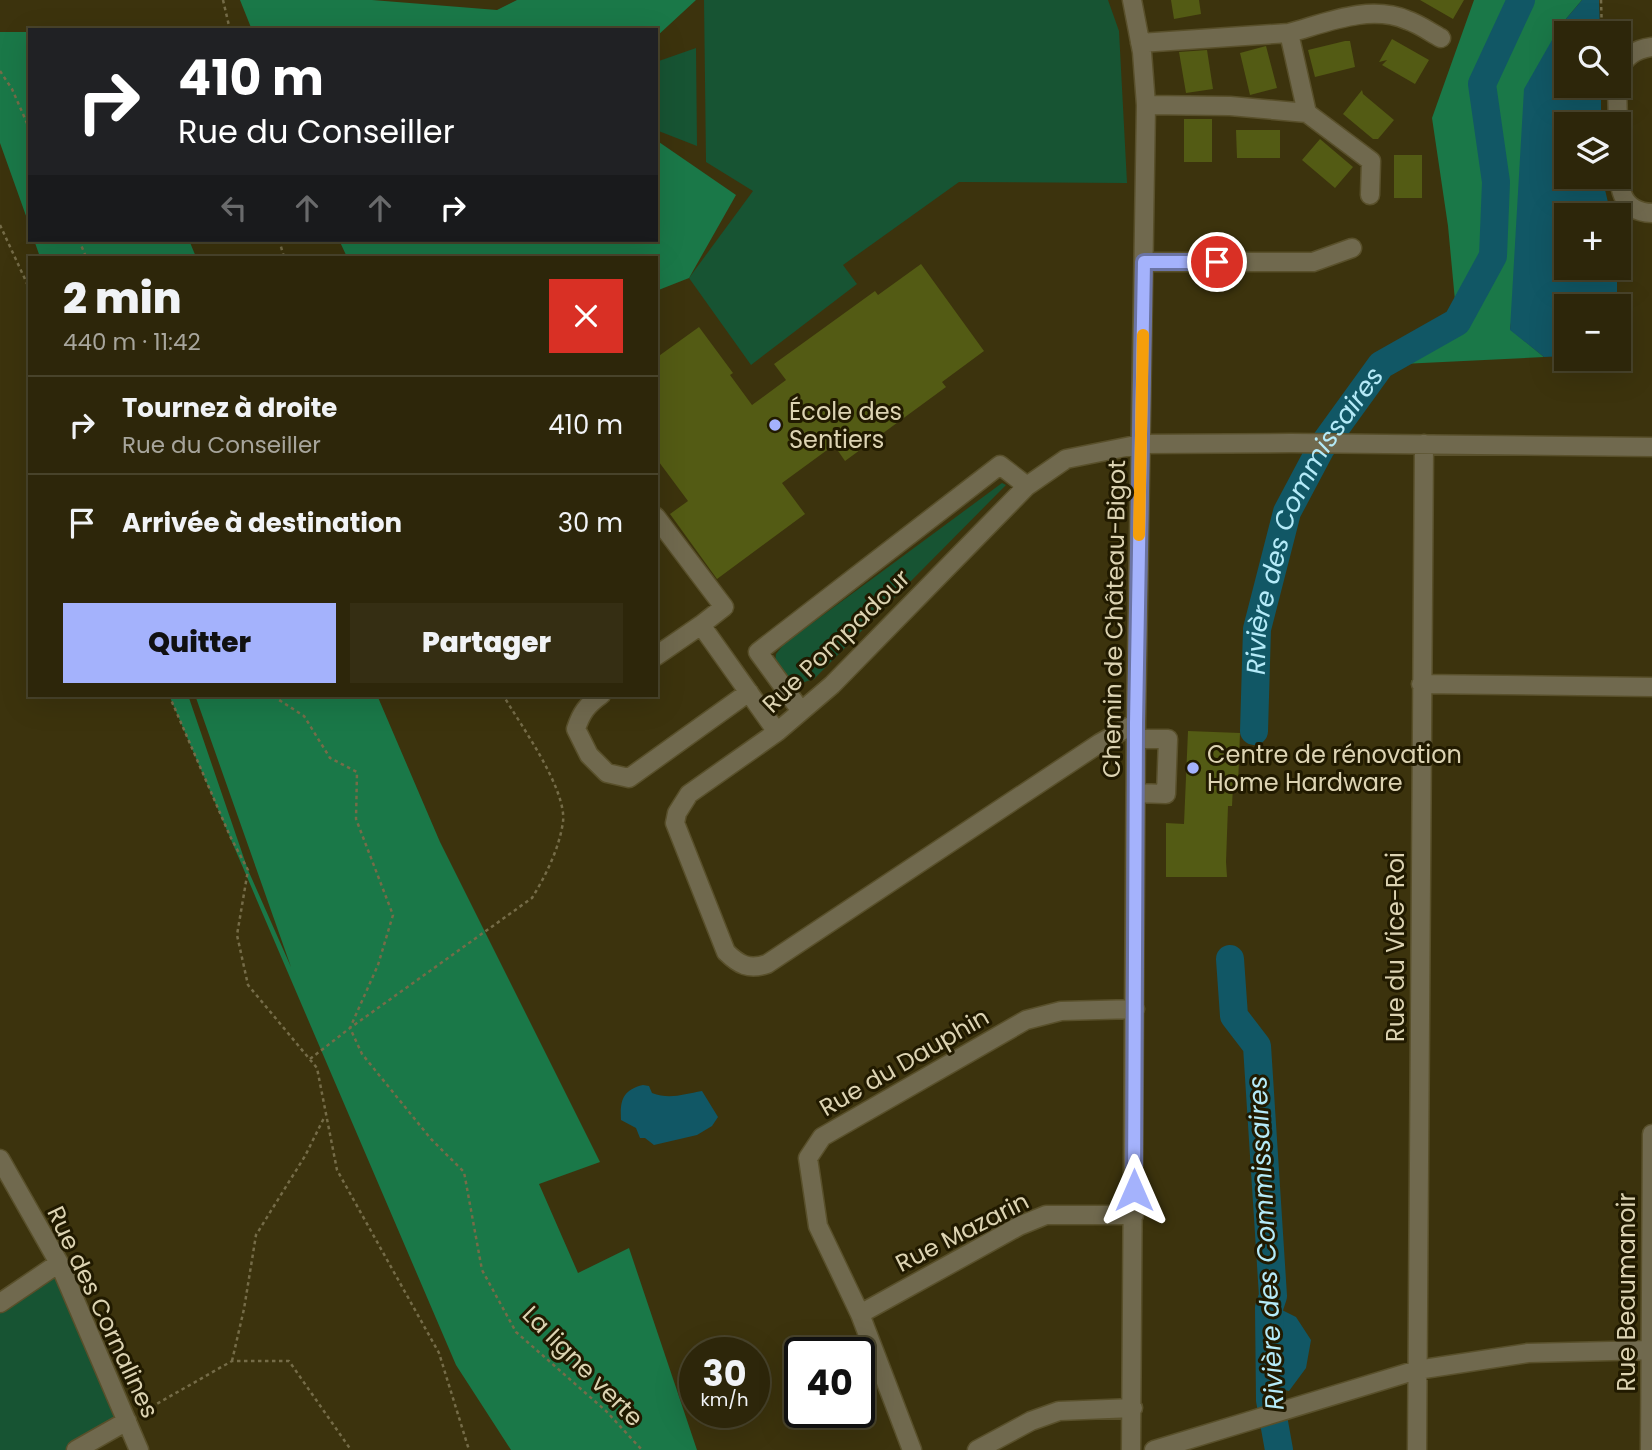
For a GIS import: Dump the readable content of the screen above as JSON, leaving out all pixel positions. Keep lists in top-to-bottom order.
{
  "streets": {
    "street": [
      "Chemin de Château-Bigot",
      "Rue Pompadour",
      "Rue du Vice-Roi",
      "Rue du Dauphin",
      "Rue Mazarin",
      "Rue Beaumanoir",
      "Rue des Cornalines"
    ],
    "path": ["La ligne verte"]
  },
  "crossings": [
    ["Chemin de Château-Bigot", "Rue Pompadour"],
    ["Chemin de Château-Bigot", "Rue du Dauphin"],
    ["Chemin de Château-Bigot", "Rue Mazarin"],
    ["Rue Pompadour", "Rue du Vice-Roi"],
    ["Rue du Dauphin", "Rue Mazarin"]
  ],
  "water": ["Rivière des Commissaires"],
  "places": ["École des Sentiers", "Centre de rénovation Home Hardware"],
  "page": {
    "map_buttons": ["+", "−"],
    "turn": ["410 m", "Rue du Conseiller"],
    "heading": ["2 min", "440 m · 11:42"],
    "list": [
      {
        "name": "Tournez à droite",
        "note": "Rue du Conseiller",
        "value": "410 m"
      },
      {
        "name": "Arrivée à destination",
        "value": "30 m"
      }
    ],
    "buttons": ["Quitter", "Partager"],
    "speed": "30 km/h",
    "limit": "40"
  }
}
